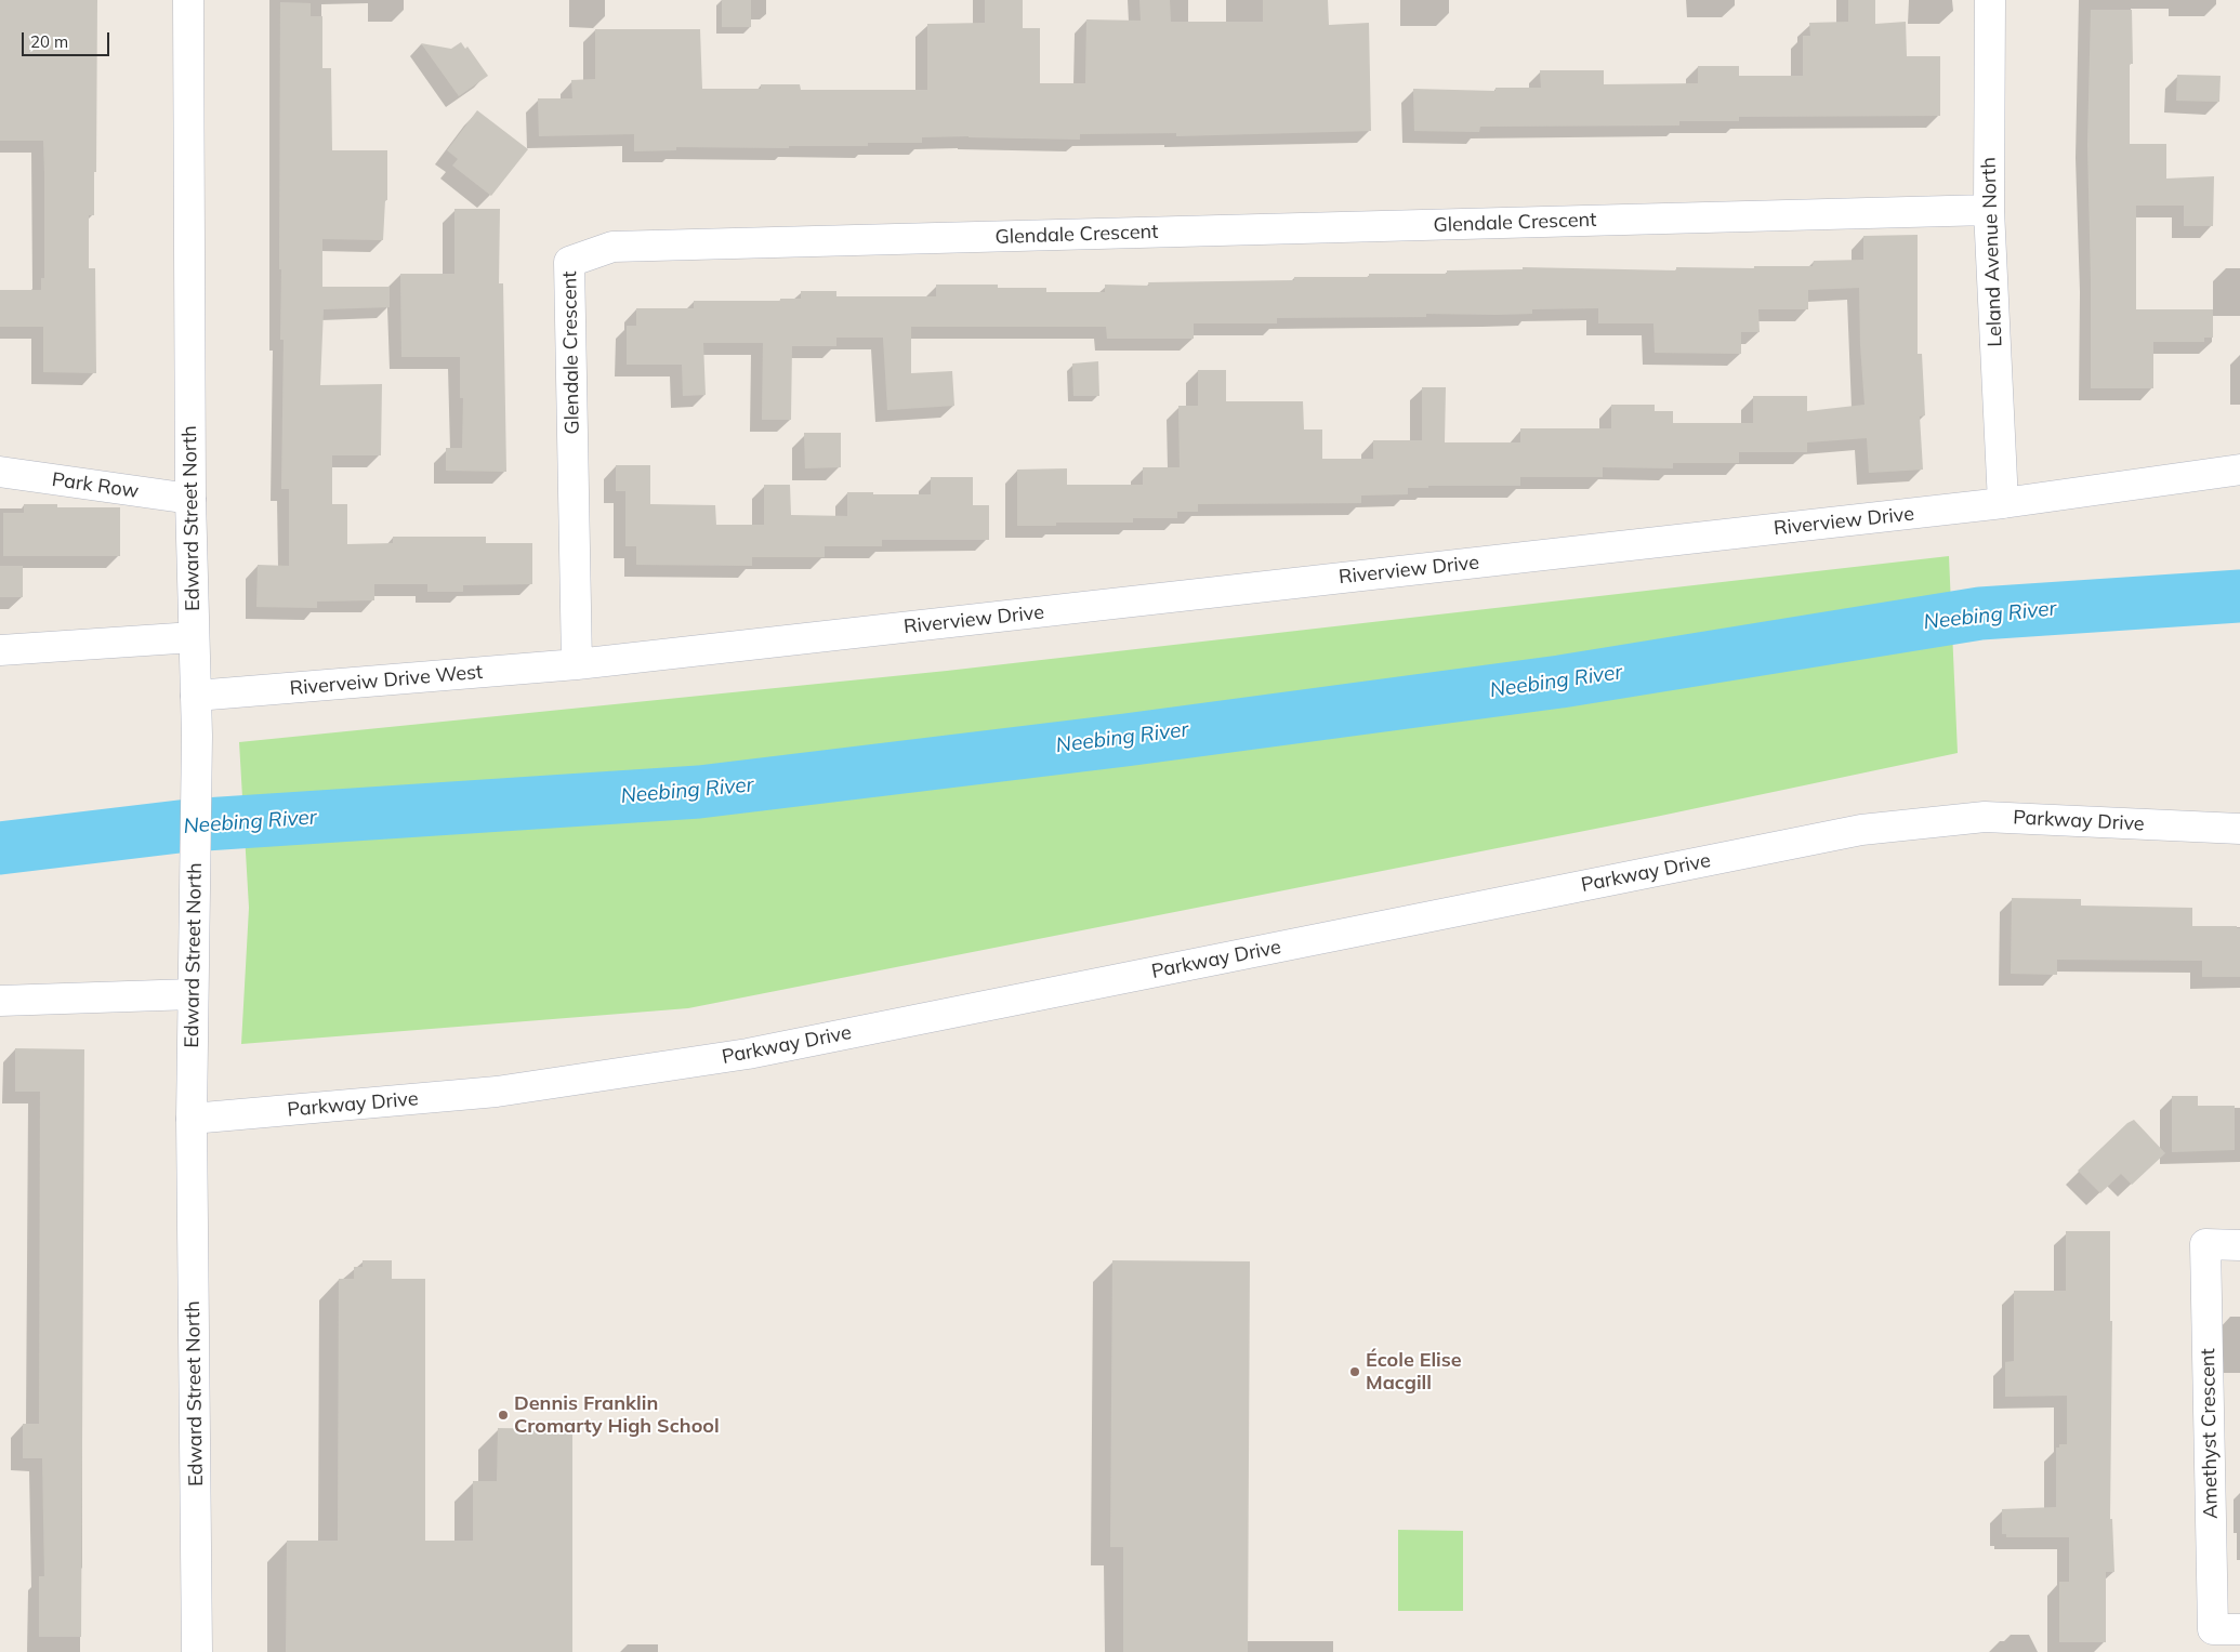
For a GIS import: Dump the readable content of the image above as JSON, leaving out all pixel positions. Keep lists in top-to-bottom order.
{
  "streets": {
    "street": [
      "Glendale Crescent",
      "Leland Avenue North",
      "Park Row",
      "Edward Street North",
      "Riverview Drive",
      "Riverveiw Drive West",
      "Parkway Drive",
      "Amethyst Crescent"
    ]
  },
  "crossings": [
    ["Glendale Crescent", "Leland Avenue North"],
    ["Glendale Crescent", "Riverview Drive"],
    ["Glendale Crescent", "Riverveiw Drive West"],
    ["Leland Avenue North", "Riverview Drive"],
    ["Park Row", "Edward Street North"],
    ["Edward Street North", "Riverveiw Drive West"],
    ["Edward Street North", "Parkway Drive"],
    ["Riverview Drive", "Riverveiw Drive West"]
  ],
  "water": ["Neebing River"],
  "places": ["École Elise Macgill", "Dennis Franklin Cromarty High School"],
  "scale_bar": "20 m"
}
